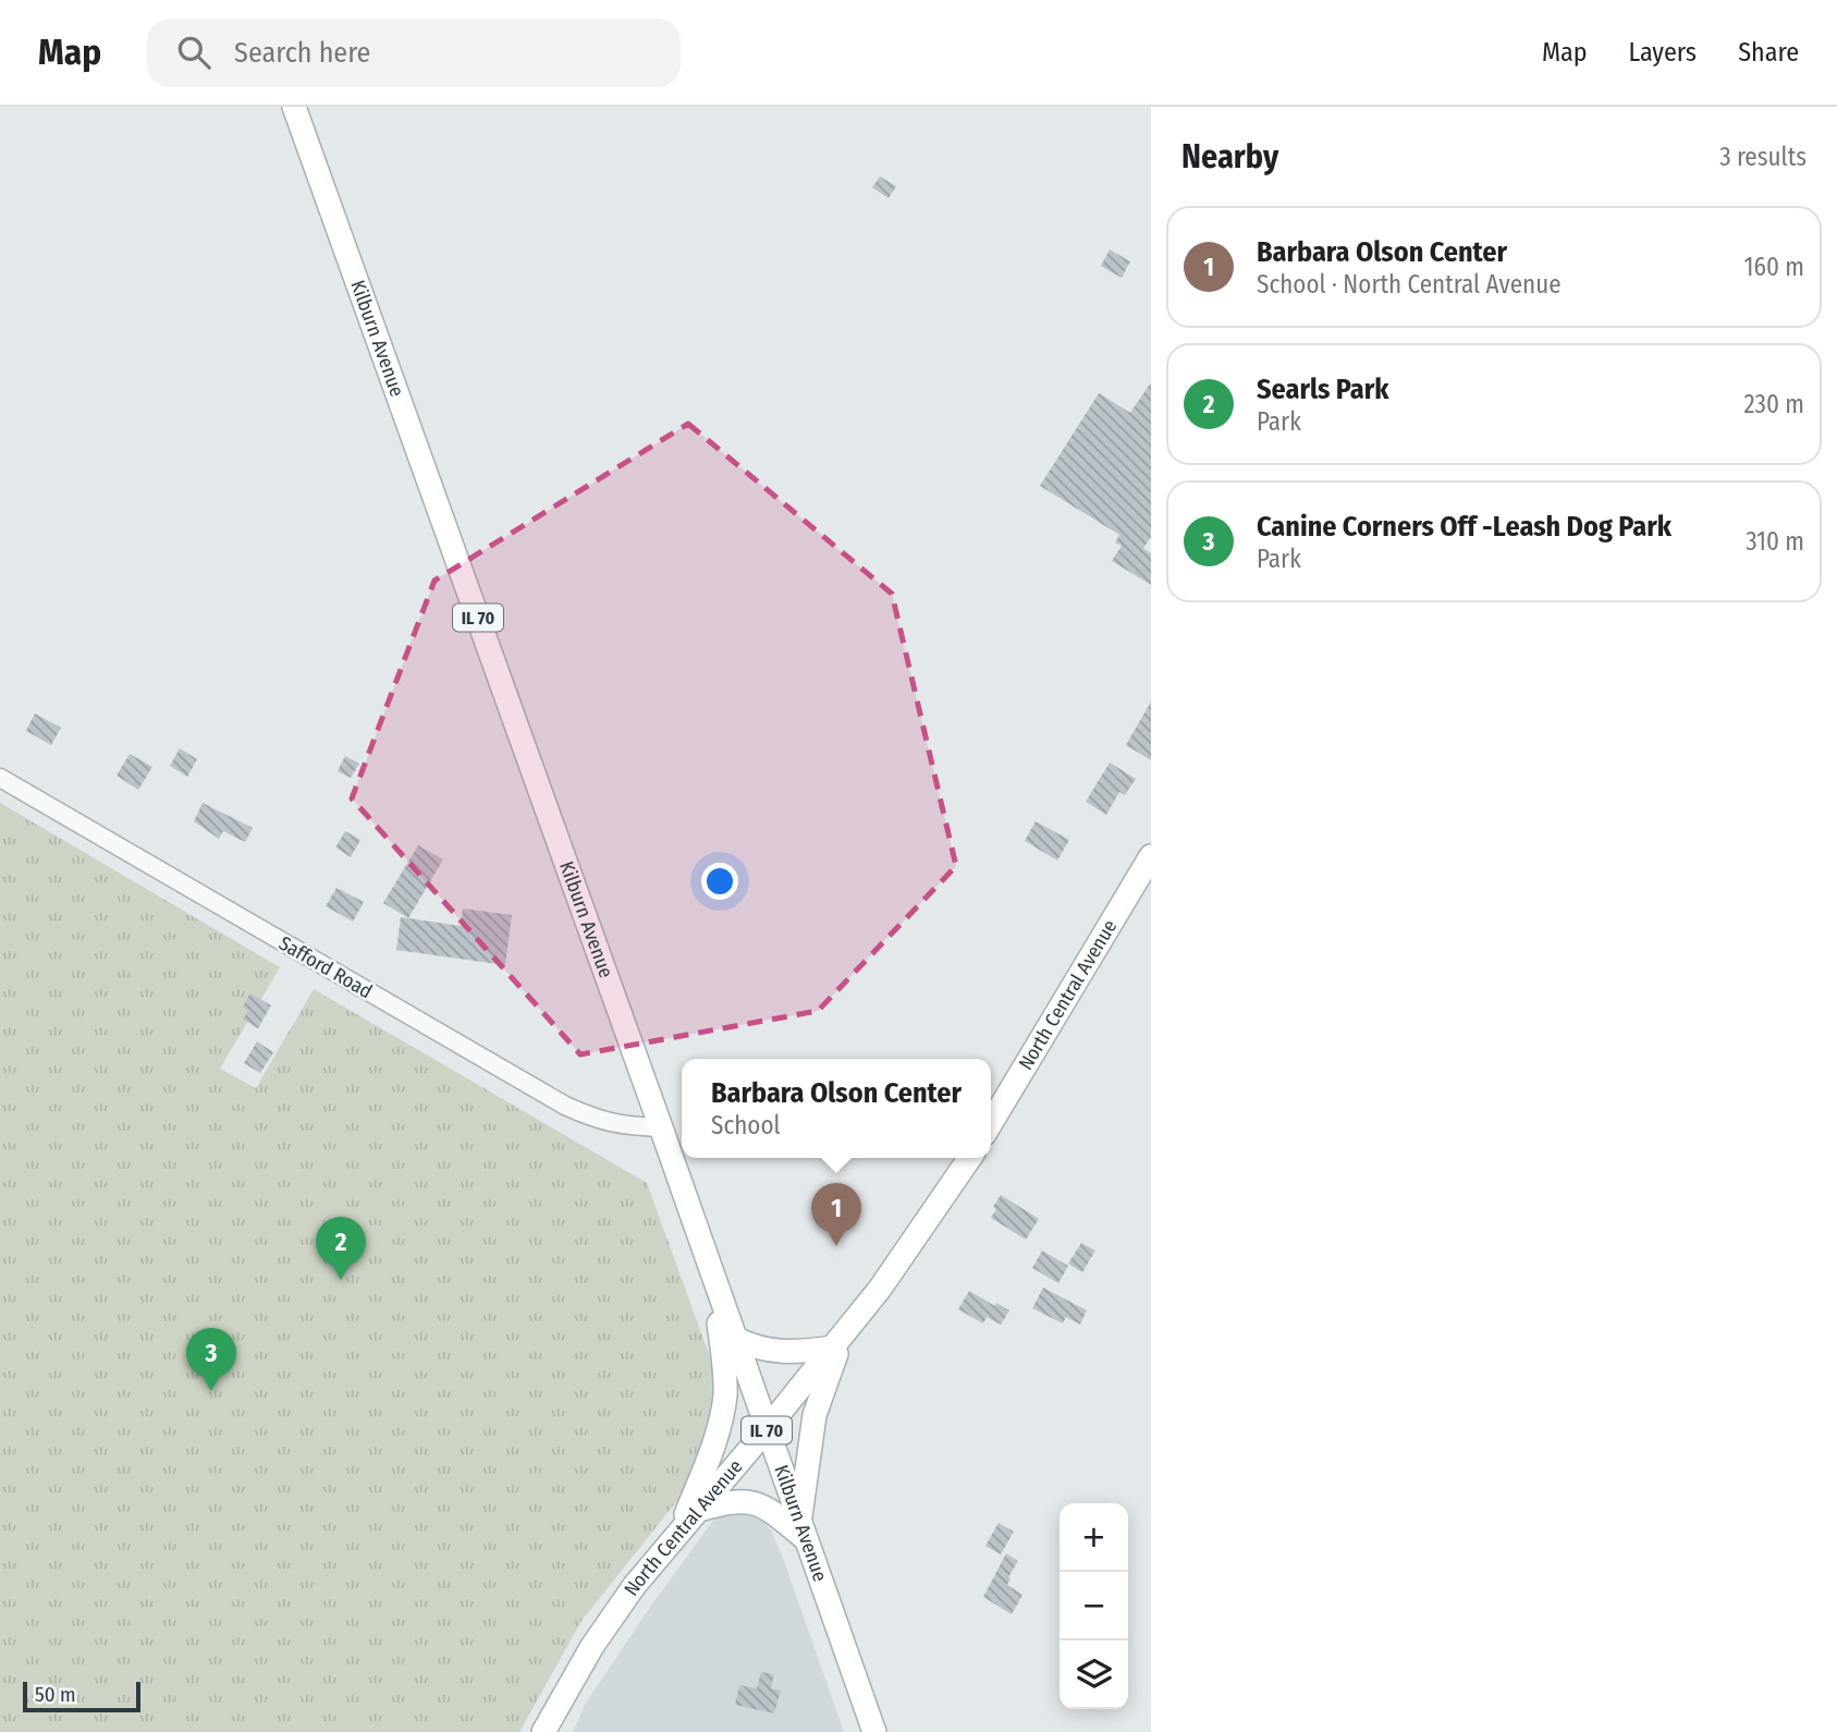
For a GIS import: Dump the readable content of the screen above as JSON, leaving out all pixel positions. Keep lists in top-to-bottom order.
{
  "streets": {
    "main road": ["Kilburn Avenue", "IL 70", "North Central Avenue"],
    "street": ["Safford Road"]
  },
  "crossings": [
    ["Kilburn Avenue", "Safford Road"],
    ["Kilburn Avenue", "North Central Avenue"]
  ],
  "scale_bar": "50 m",
  "page": {
    "header": "Map",
    "search": "Search here",
    "nav": ["Map", "Layers", "Share"],
    "heading": ["Nearby", "3 results"],
    "list": [
      {
        "mark": "1",
        "name": "Barbara Olson Center",
        "note": "School · North Central Avenue",
        "value": "160 m"
      },
      {
        "mark": "2",
        "name": "Searls Park",
        "note": "Park",
        "value": "230 m"
      },
      {
        "mark": "3",
        "name": "Canine Corners Off -Leash Dog Park",
        "note": "Park",
        "value": "310 m"
      }
    ],
    "popup": ["Barbara Olson Center", "School"],
    "pins": ["1", "2", "3"],
    "map_buttons": ["+", "−"],
    "scale": "50 m"
  }
}
